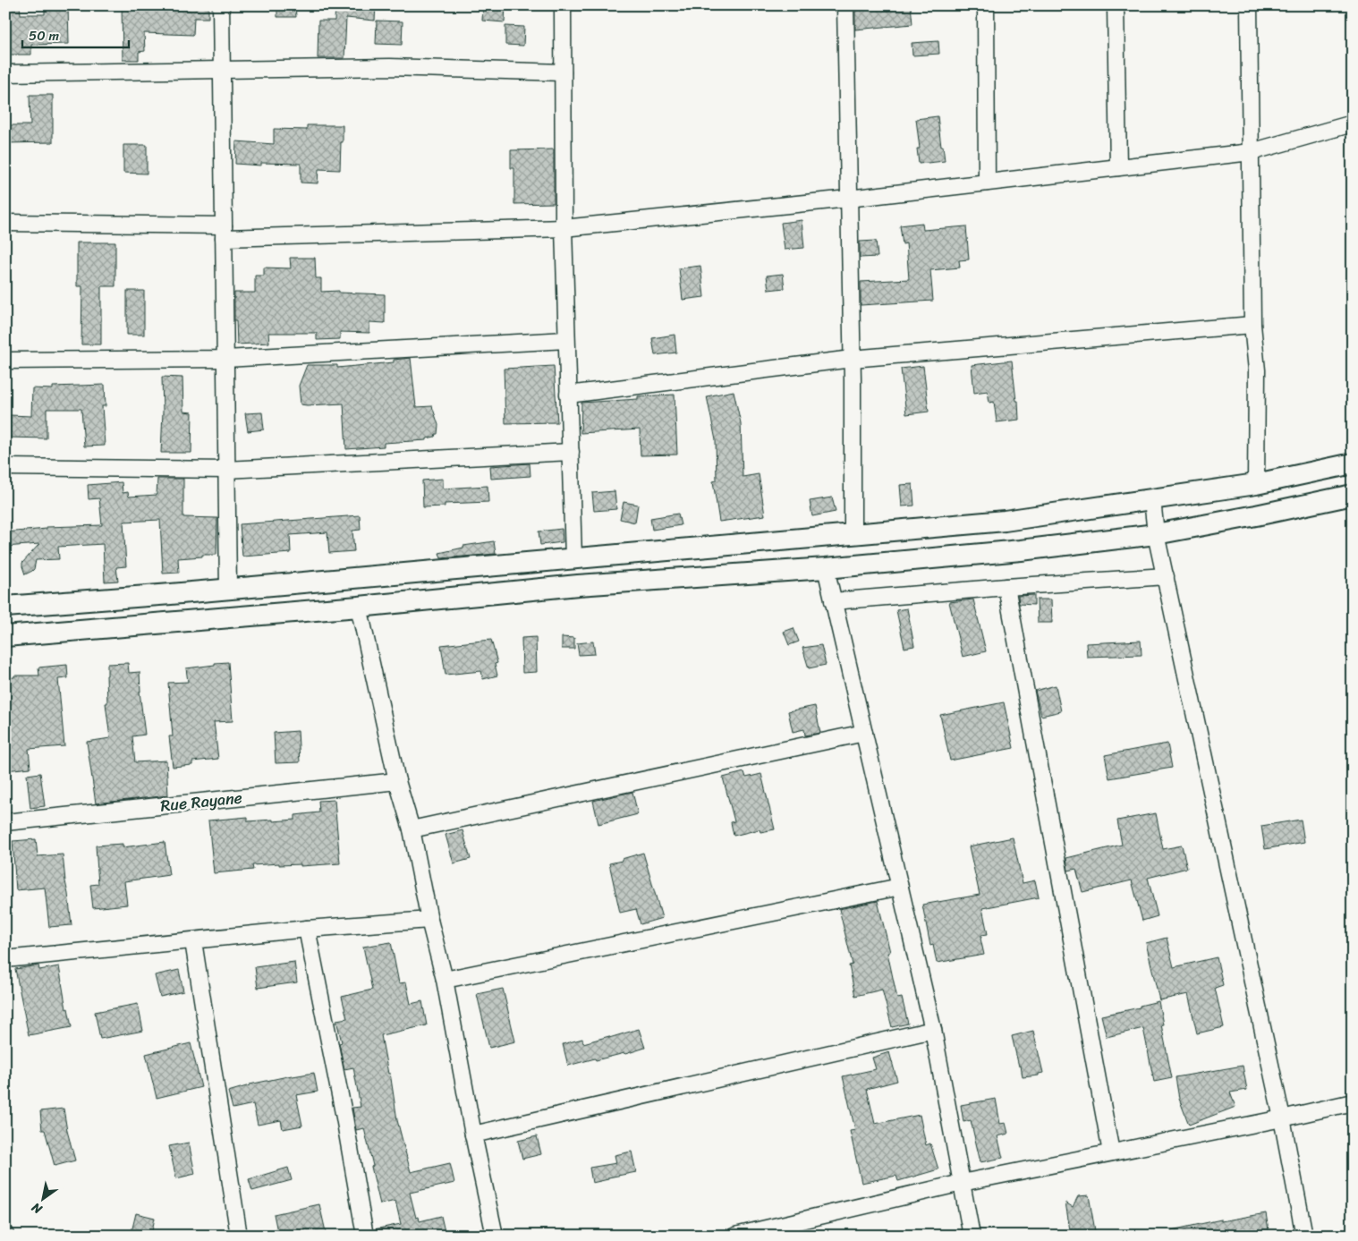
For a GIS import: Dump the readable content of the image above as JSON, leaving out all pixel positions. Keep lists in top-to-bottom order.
{
  "streets": {
    "street": ["Rue Rayane"]
  },
  "scale_bar": "50 m",
  "north": "bottom left"
}
